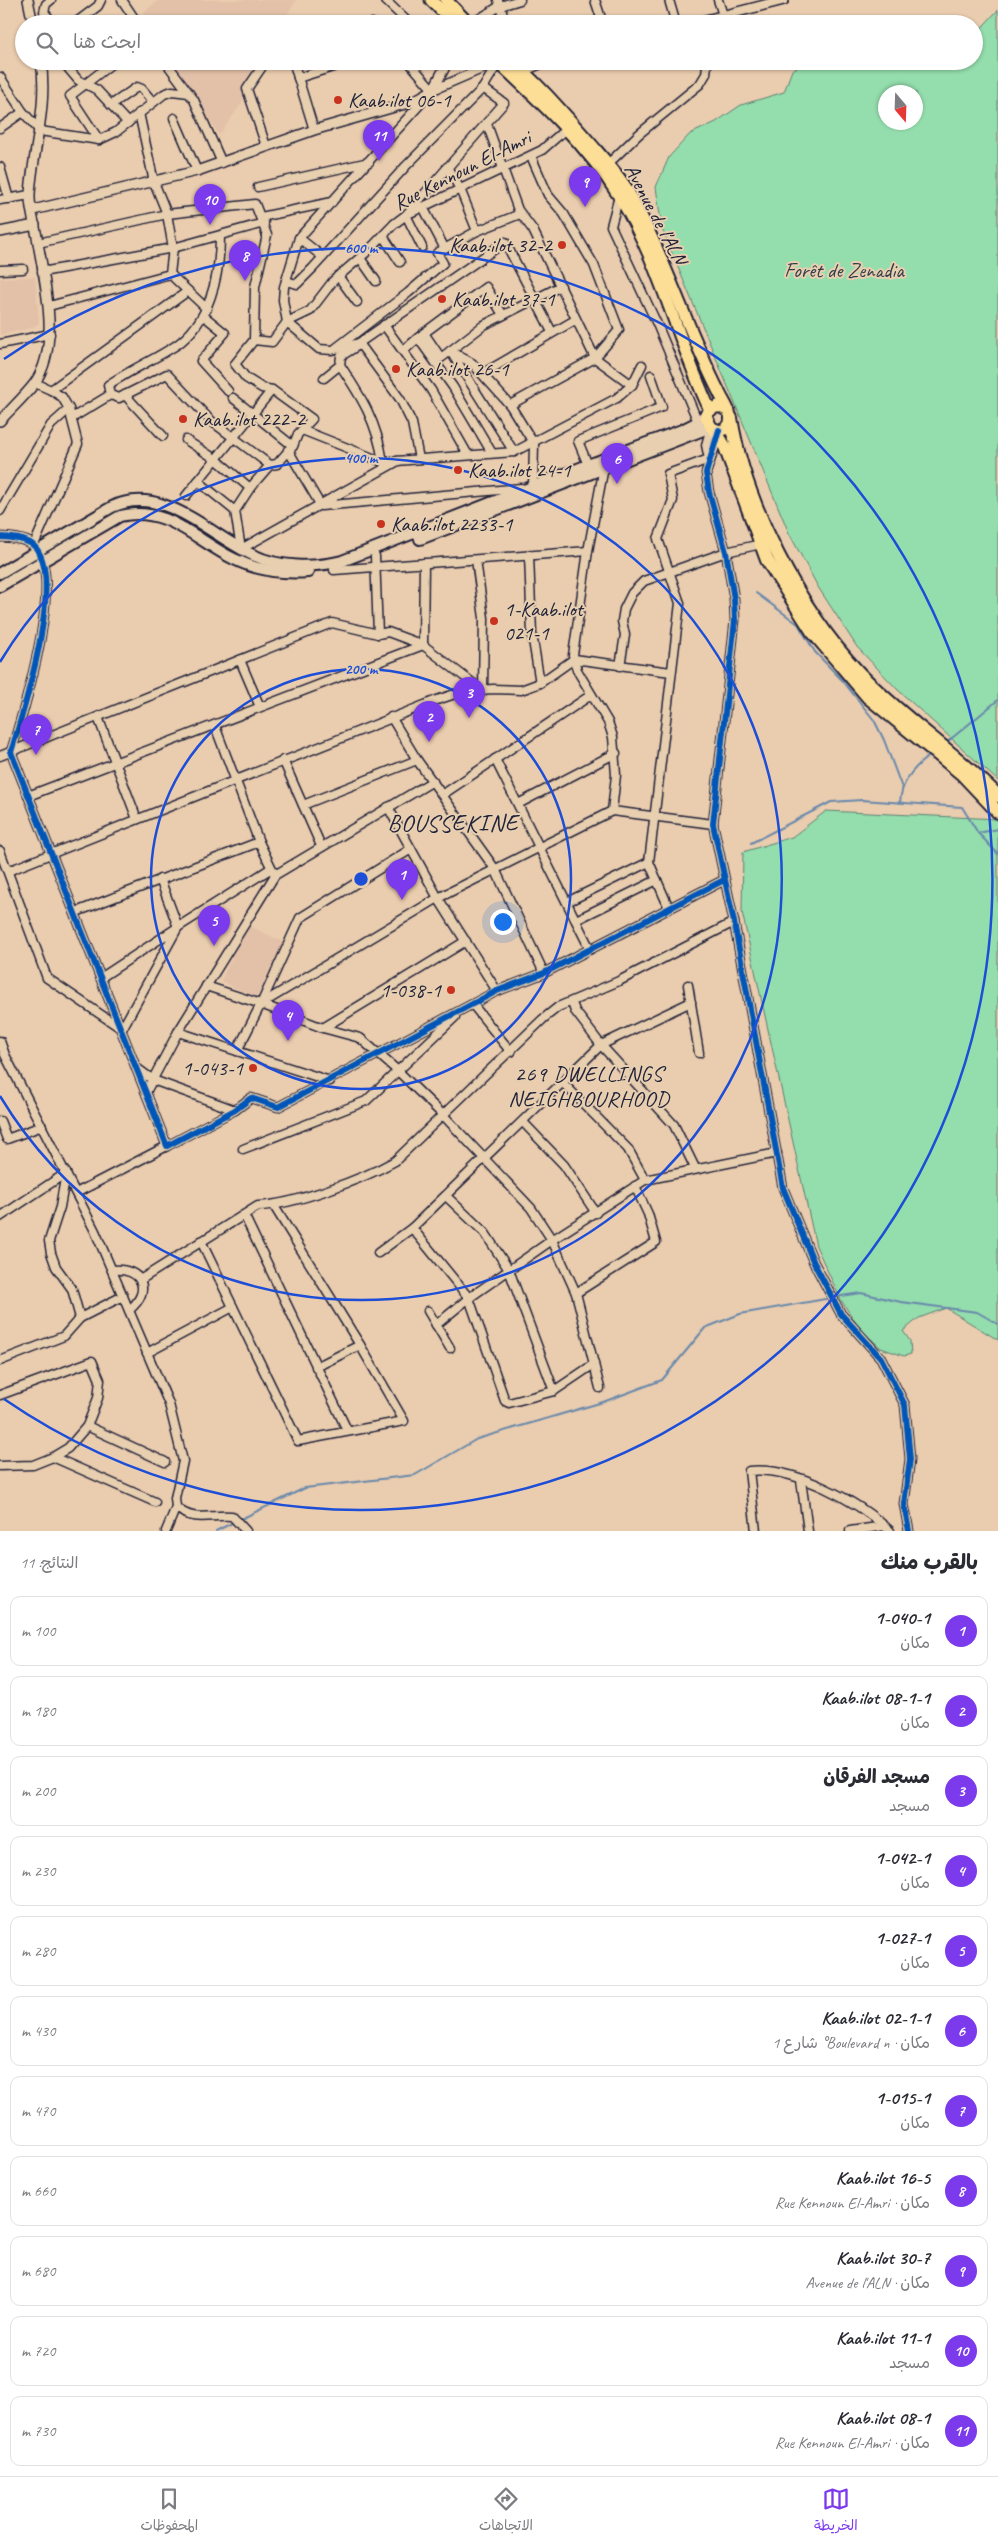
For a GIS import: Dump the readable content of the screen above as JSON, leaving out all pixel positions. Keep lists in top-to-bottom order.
{
  "streets": {
    "main road": ["Avenue de l'ALN"],
    "street": ["Rue Kennoun El-Amri"]
  },
  "districts": ["BOUSSEKINE", "269 DWELLINGS NEIGHBOURHOOD"],
  "parks": ["Forêt de Zenadia"],
  "places": [
    "Kaab.ilot 06-1",
    "Kaab.ilot 32-2",
    "Kaab.ilot 37-1",
    "Kaab.ilot 26-1",
    "Kaab.ilot 222-2",
    "Kaab.ilot 24-1",
    "Kaab.ilot 2233-1",
    "1-Kaab.ilot 021-1",
    "1-038-1",
    "1-043-1"
  ],
  "north": "bottom",
  "page": {
    "search": "ابحث هنا",
    "pins": [
      "11",
      "9",
      "10",
      "8",
      "6",
      "3",
      "2",
      "7",
      "1",
      "5",
      "4"
    ],
    "heading": ["بالقرب منك", "النتائج: 11"],
    "list": [
      {
        "mark": "1",
        "name": "1-040-1",
        "note": "مكان",
        "value": "100 m"
      },
      {
        "mark": "2",
        "name": "1-Kaab.ilot 08-1",
        "note": "مكان",
        "value": "180 m"
      },
      {
        "mark": "3",
        "name": "مسجد الفرقان",
        "note": "مسجد",
        "value": "200 m"
      },
      {
        "mark": "4",
        "name": "1-042-1",
        "note": "مكان",
        "value": "230 m"
      },
      {
        "mark": "5",
        "name": "1-027-1",
        "note": "مكان",
        "value": "280 m"
      },
      {
        "mark": "6",
        "name": "1-Kaab.ilot 02-1",
        "note": "مكان · Boulevard n° شارع 1",
        "value": "430 m"
      },
      {
        "mark": "7",
        "name": "1-015-1",
        "note": "مكان",
        "value": "470 m"
      },
      {
        "mark": "8",
        "name": "Kaab.ilot 16-5",
        "note": "مكان · Rue Kennoun El-Amri",
        "value": "660 m"
      },
      {
        "mark": "9",
        "name": "Kaab.ilot 30-7",
        "note": "مكان · Avenue de l'ALN",
        "value": "680 m"
      },
      {
        "mark": "10",
        "name": "Kaab.ilot 11-1",
        "note": "مسجد",
        "value": "720 m"
      },
      {
        "mark": "11",
        "name": "Kaab.ilot 08-1",
        "note": "مكان · Rue Kennoun El-Amri",
        "value": "730 m"
      }
    ],
    "nav": ["الخريطة", "الاتجاهات", "المحفوظات"]
  },
  "rings": ["600 m", "400 m", "200 m"]
}
